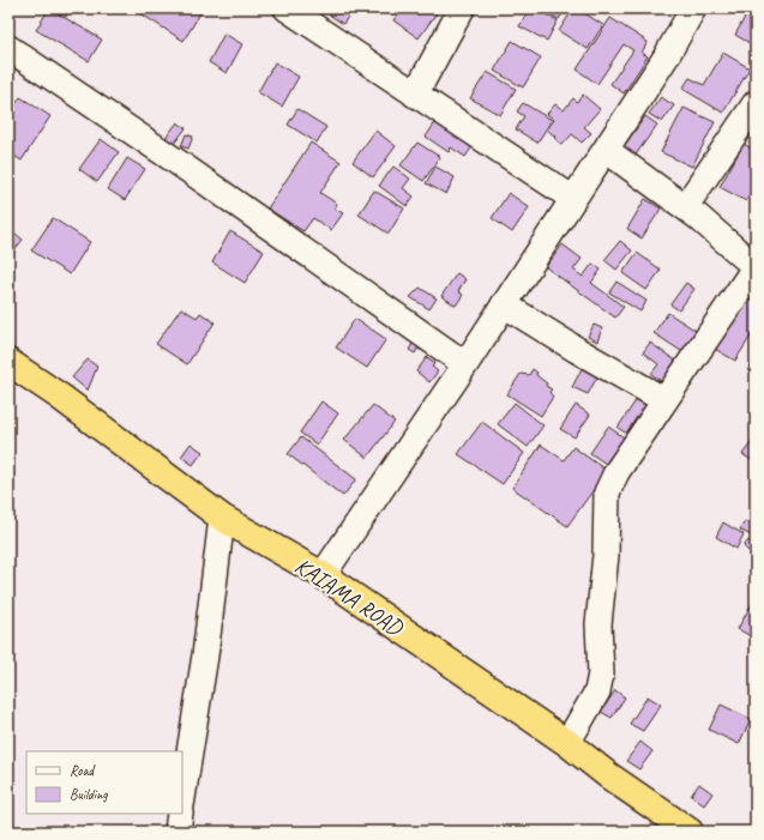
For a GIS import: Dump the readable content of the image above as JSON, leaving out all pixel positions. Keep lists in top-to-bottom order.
{
  "streets": {
    "highway": ["KAIAMA ROAD"]
  },
  "legend": ["Road", "Building"]
}
